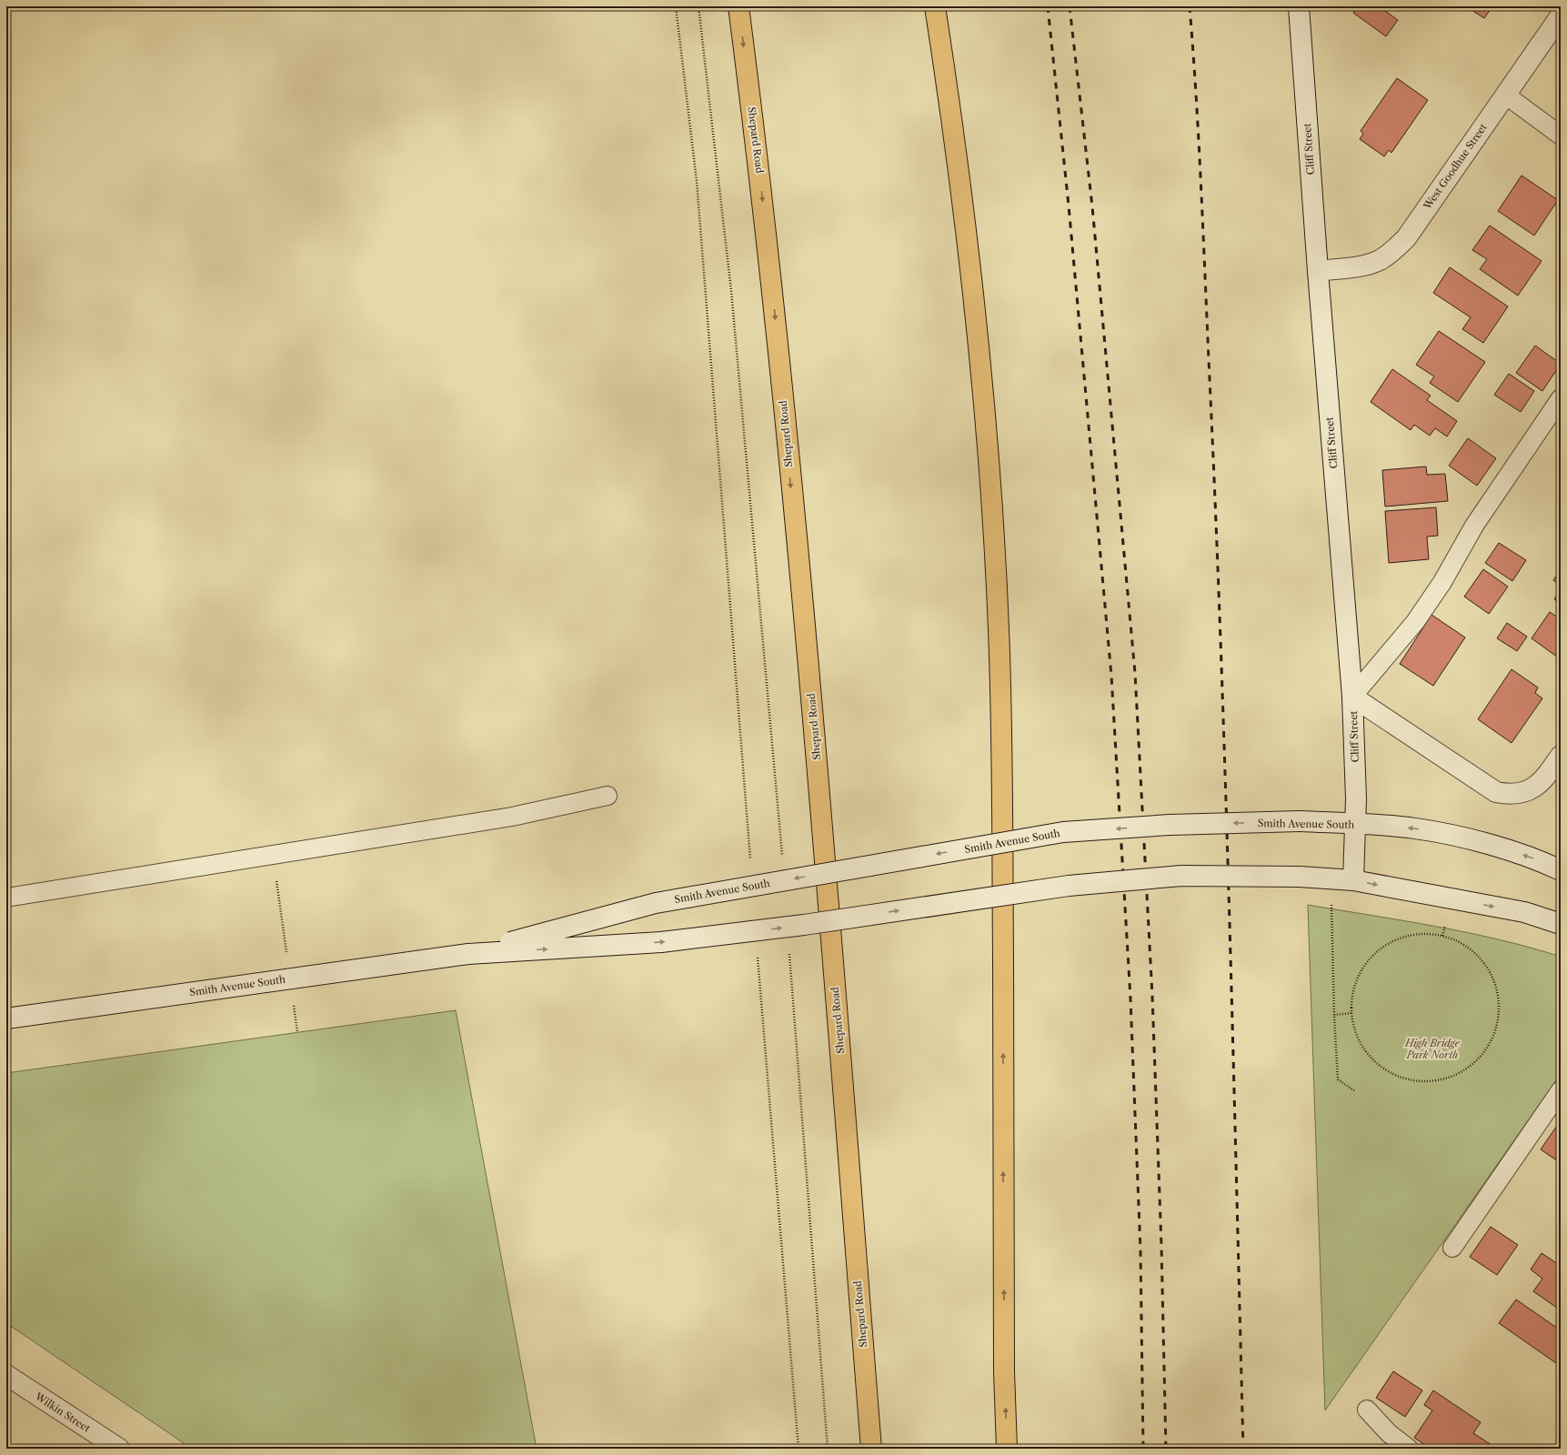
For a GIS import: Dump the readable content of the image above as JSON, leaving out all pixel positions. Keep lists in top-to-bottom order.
{
  "streets": {
    "highway": ["Shepard Road"],
    "main road": [
      "Cliff Street",
      "West Goodhue Street",
      "Smith Avenue South",
      "Wilkin Street"
    ]
  },
  "crossings": [
    ["Cliff Street", "West Goodhue Street"],
    ["Cliff Street", "Smith Avenue South"]
  ],
  "parks": ["High Bridge Park North"]
}
